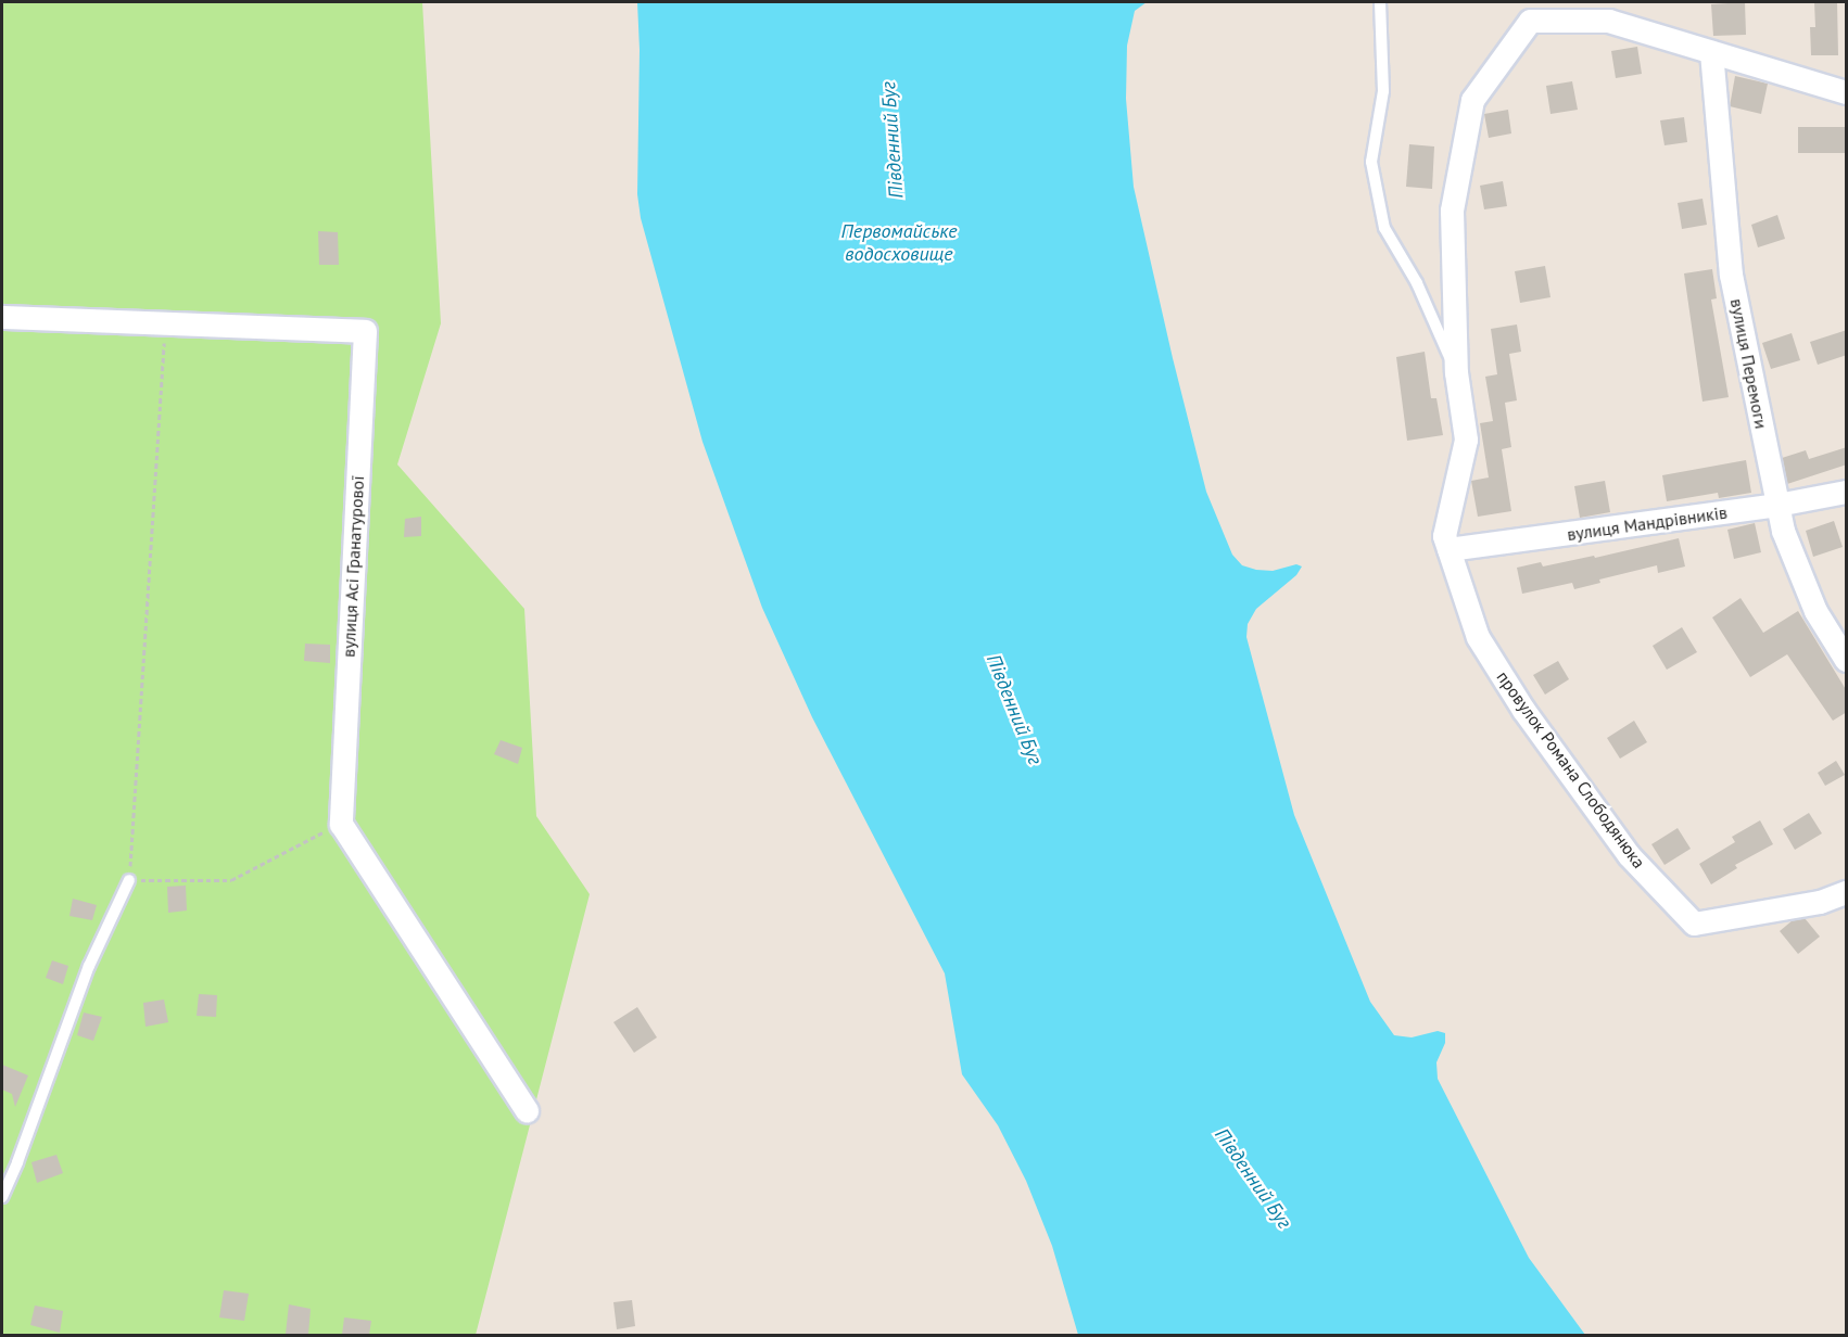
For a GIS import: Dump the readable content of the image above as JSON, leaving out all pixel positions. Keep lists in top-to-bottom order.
{
  "streets": {
    "street": [
      "вулиця Перемоги",
      "вулиця Мандрівників",
      "вулиця Асі Гранатурової",
      "провулок Романа Слободянюка"
    ]
  },
  "crossings": [
    ["вулиця Перемоги", "вулиця Мандрівників"],
    ["вулиця Перемоги", "провулок Романа Слободянюка"],
    ["вулиця Мандрівників", "провулок Романа Слободянюка"]
  ],
  "water": ["Південний Буг", "Первомайське водосховище"]
}
